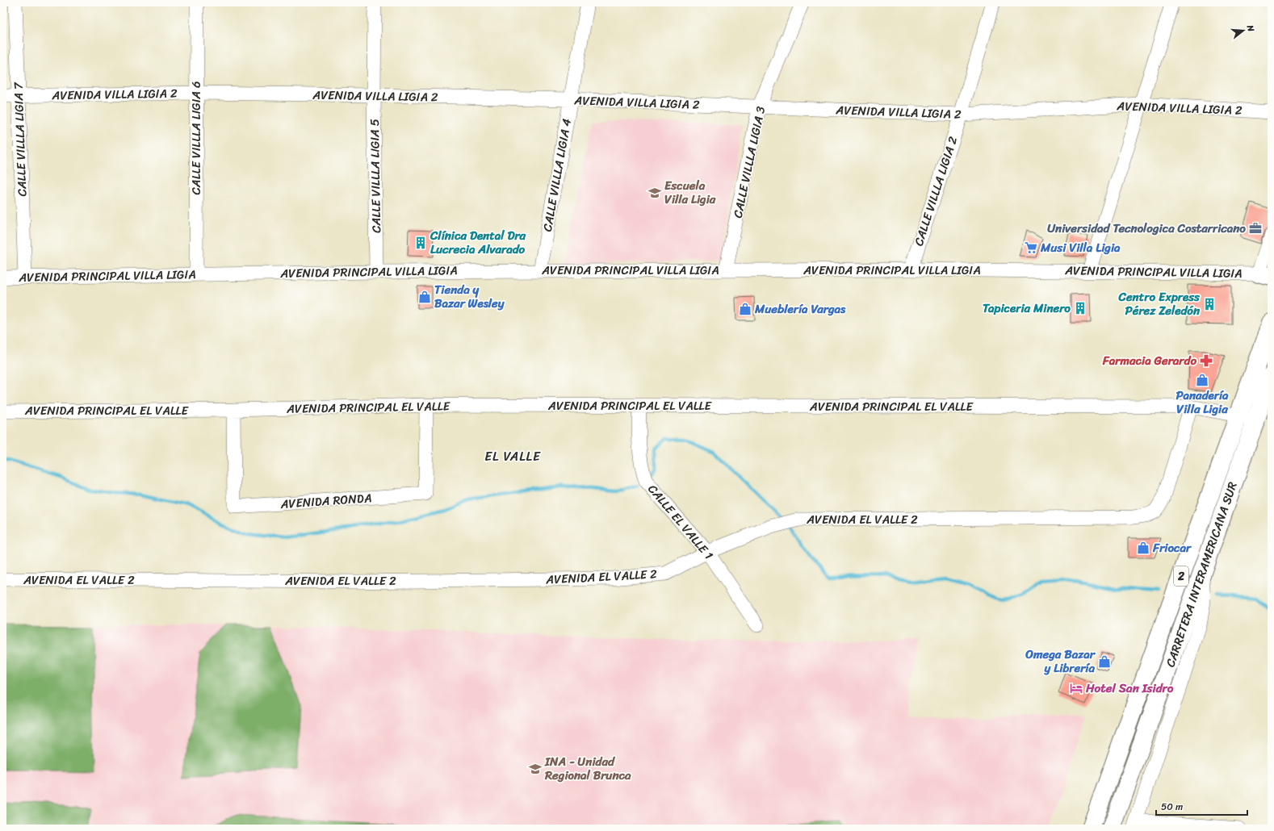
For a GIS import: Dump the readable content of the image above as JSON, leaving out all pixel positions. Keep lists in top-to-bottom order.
{
  "streets": {
    "highway": ["CARRETERA INTERAMERICANA SUR", "2"],
    "street": [
      "AVENIDA VILLA LIGIA 2",
      "CALLE VILLLA LIGIA 6",
      "CALLE VILLLA LIGIA 7",
      "CALLE VILLLA LIGIA 3",
      "CALLE VILLLA LIGIA 4",
      "CALLE VILLLA LIGIA 5",
      "CALLE VILLLA LIGIA 2",
      "AVENIDA PRINCIPAL VILLA LIGIA",
      "AVENIDA PRINCIPAL EL VALLE",
      "AVENIDA RONDA",
      "AVENIDA EL VALLE 2",
      "CALLE EL VALLE 1"
    ]
  },
  "crossings": [
    ["AVENIDA VILLA LIGIA 2", "CALLE VILLLA LIGIA 6"],
    ["AVENIDA VILLA LIGIA 2", "CALLE VILLLA LIGIA 7"],
    ["AVENIDA VILLA LIGIA 2", "CALLE VILLLA LIGIA 3"],
    ["AVENIDA VILLA LIGIA 2", "CALLE VILLLA LIGIA 4"],
    ["AVENIDA VILLA LIGIA 2", "CALLE VILLLA LIGIA 5"],
    ["AVENIDA VILLA LIGIA 2", "CALLE VILLLA LIGIA 2"],
    ["CALLE VILLLA LIGIA 6", "AVENIDA PRINCIPAL VILLA LIGIA"],
    ["CALLE VILLLA LIGIA 7", "AVENIDA PRINCIPAL VILLA LIGIA"],
    ["CALLE VILLLA LIGIA 3", "AVENIDA PRINCIPAL VILLA LIGIA"],
    ["CALLE VILLLA LIGIA 4", "AVENIDA PRINCIPAL VILLA LIGIA"],
    ["CALLE VILLLA LIGIA 5", "AVENIDA PRINCIPAL VILLA LIGIA"],
    ["CALLE VILLLA LIGIA 2", "AVENIDA PRINCIPAL VILLA LIGIA"],
    ["AVENIDA PRINCIPAL EL VALLE", "AVENIDA RONDA"],
    ["AVENIDA PRINCIPAL EL VALLE", "AVENIDA EL VALLE 2"],
    ["AVENIDA PRINCIPAL EL VALLE", "CALLE EL VALLE 1"],
    ["AVENIDA PRINCIPAL EL VALLE", "CARRETERA INTERAMERICANA SUR"],
    ["AVENIDA EL VALLE 2", "CALLE EL VALLE 1"]
  ],
  "districts": ["EL VALLE"],
  "places": {
    "school or university": ["Escuela Villa Ligia", "INA - Unidad Regional Brunca"],
    "office": ["Universidad Tecnologica Costarricano"],
    "building": ["Clínica Dental Dra Lucrecia Alvarado", "Centro Express Pérez Zeledón", "Tapiceria Minero"],
    "supermarket": ["Musi Villa Ligia"],
    "shop": [
      "Tienda y Bazar Wesley",
      "Mueblería Vargas",
      "Panadería Villa Ligia",
      "Friocar",
      "Omega Bazar y Librería"
    ],
    "pharmacy": ["Farmacia Gerardo"],
    "hotel": ["Hotel San Isidro"]
  },
  "scale_bar": "50 m",
  "north": "right"
}
